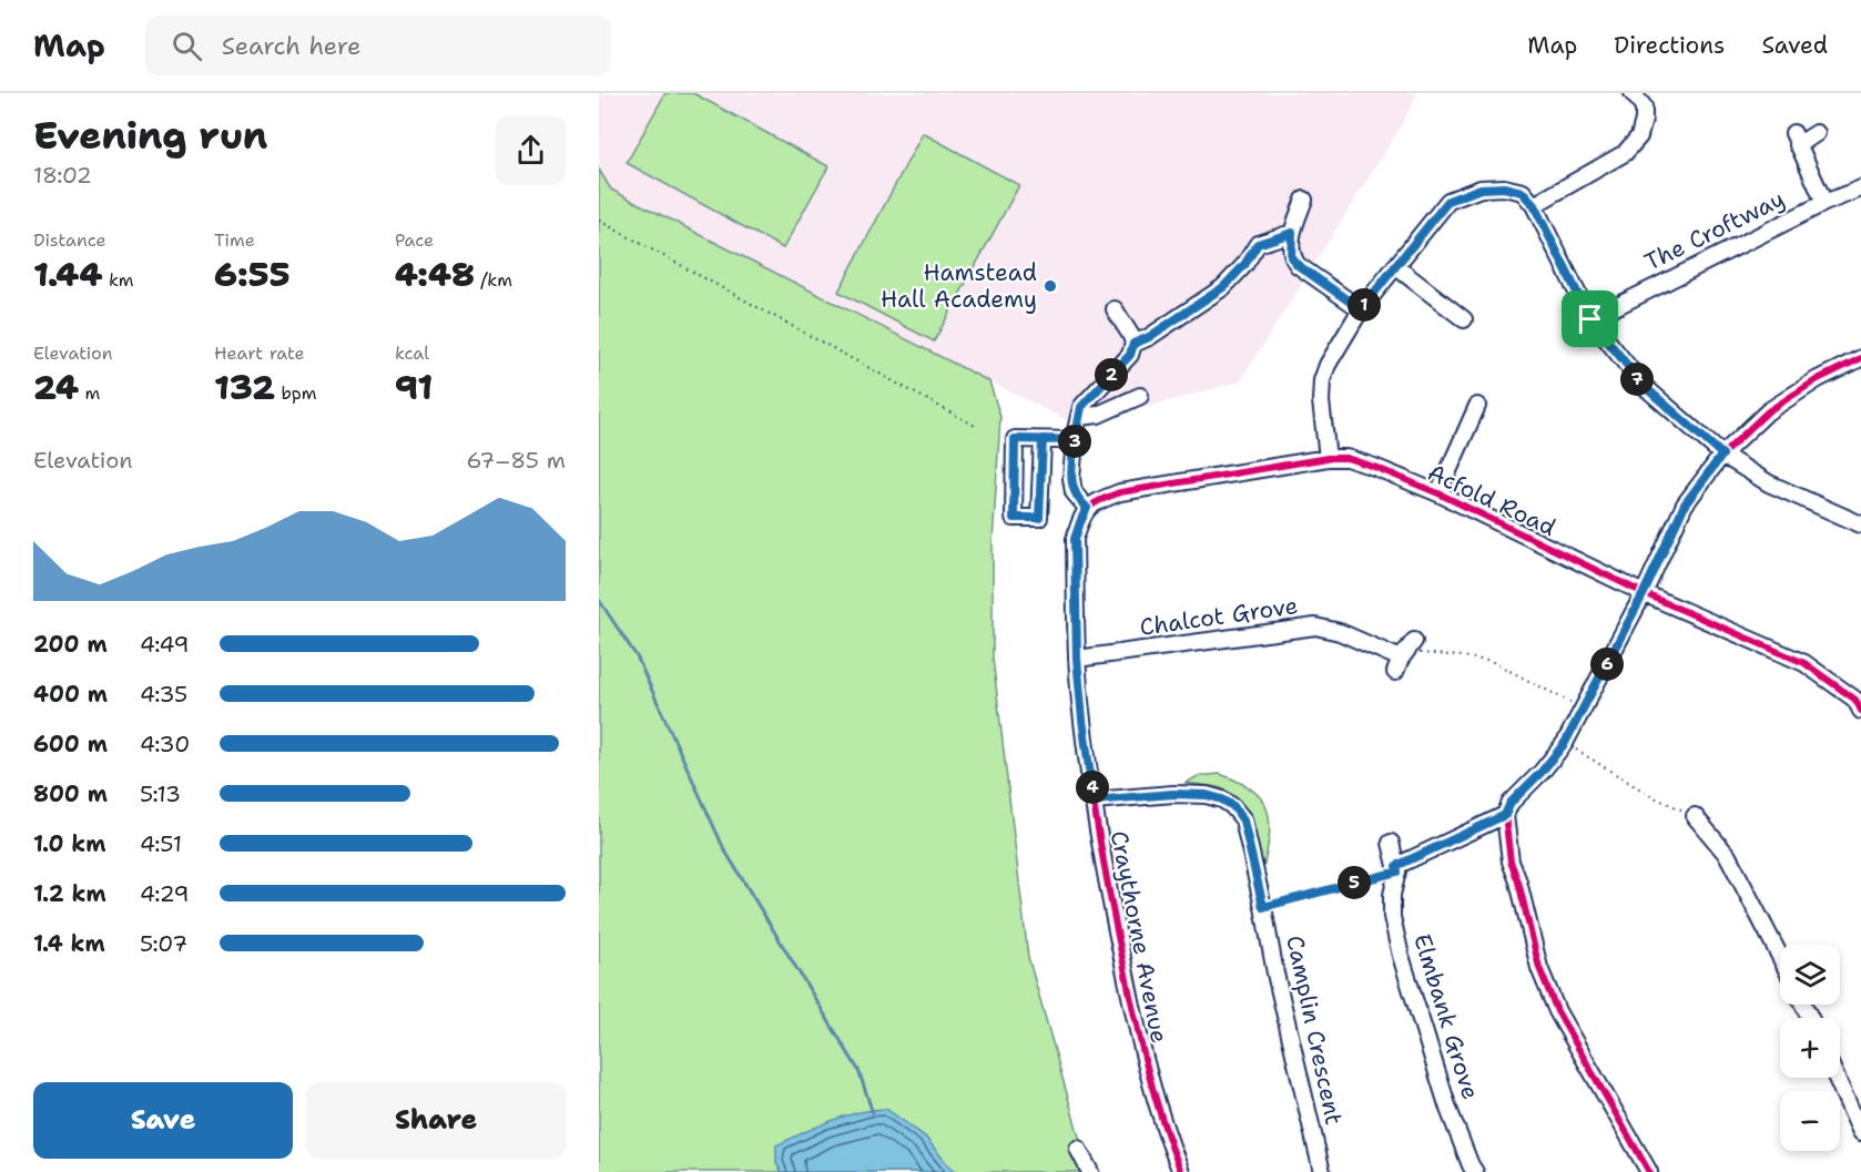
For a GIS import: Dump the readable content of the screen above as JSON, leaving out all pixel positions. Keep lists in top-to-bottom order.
{
  "streets": {
    "street": [
      "The Croftway",
      "Acfold Road",
      "Chalcot Grove",
      "Craythorne Avenue",
      "Elmbank Grove",
      "Camplin Crescent"
    ]
  },
  "crossings": [
    ["Acfold Road", "Craythorne Avenue"],
    ["Chalcot Grove", "Craythorne Avenue"],
    ["Craythorne Avenue", "Camplin Crescent"]
  ],
  "places": ["Hamstead Hall Academy"],
  "page": {
    "header": "Map",
    "search": "Search here",
    "nav": ["Map", "Directions", "Saved"],
    "heading": ["Evening run", "18:02"],
    "stats": [
      ["Distance", "1.44 km"],
      ["Time", "6:55"],
      ["Pace", "4:48 /km"],
      ["Elevation", "24 m"],
      ["Heart rate", "132 bpm"],
      ["kcal", "91"]
    ],
    "pins": [
      "1",
      "2",
      "7",
      "3",
      "6",
      "4",
      "5"
    ],
    "chart": ["Elevation", "67–85 m"],
    "list": [
      {
        "name": "200 m",
        "note": "4:49"
      },
      {
        "name": "400 m",
        "note": "4:35"
      },
      {
        "name": "600 m",
        "note": "4:30"
      },
      {
        "name": "800 m",
        "note": "5:13"
      },
      {
        "name": "1.0 km",
        "note": "4:51"
      },
      {
        "name": "1.2 km",
        "note": "4:29"
      },
      {
        "name": "1.4 km",
        "note": "5:07"
      }
    ],
    "map_buttons": ["+", "−"],
    "buttons": ["Save", "Share"]
  }
}
